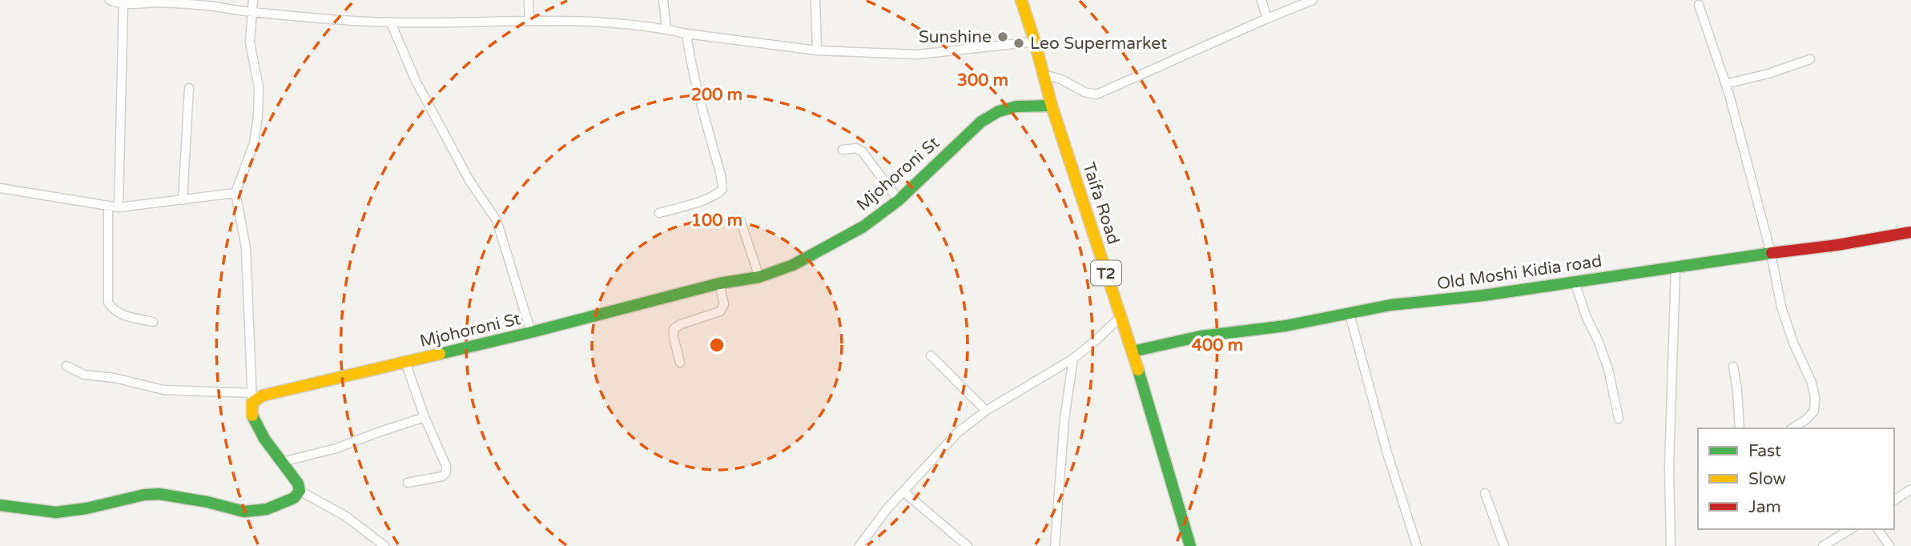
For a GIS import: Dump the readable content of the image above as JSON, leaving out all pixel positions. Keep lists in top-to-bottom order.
{
  "streets": {
    "main road": [
      "Mjohoroni St",
      "Taifa Road",
      "Old Moshi Kidia road",
      "T2"
    ]
  },
  "crossings": [
    ["Mjohoroni St", "Taifa Road"],
    ["Taifa Road", "Old Moshi Kidia road"]
  ],
  "places": ["Sunshine", "Leo Supermarket"],
  "legend": ["Fast", "Slow", "Jam"],
  "rings": [
    "300 m",
    "200 m",
    "100 m",
    "400 m"
  ]
}
